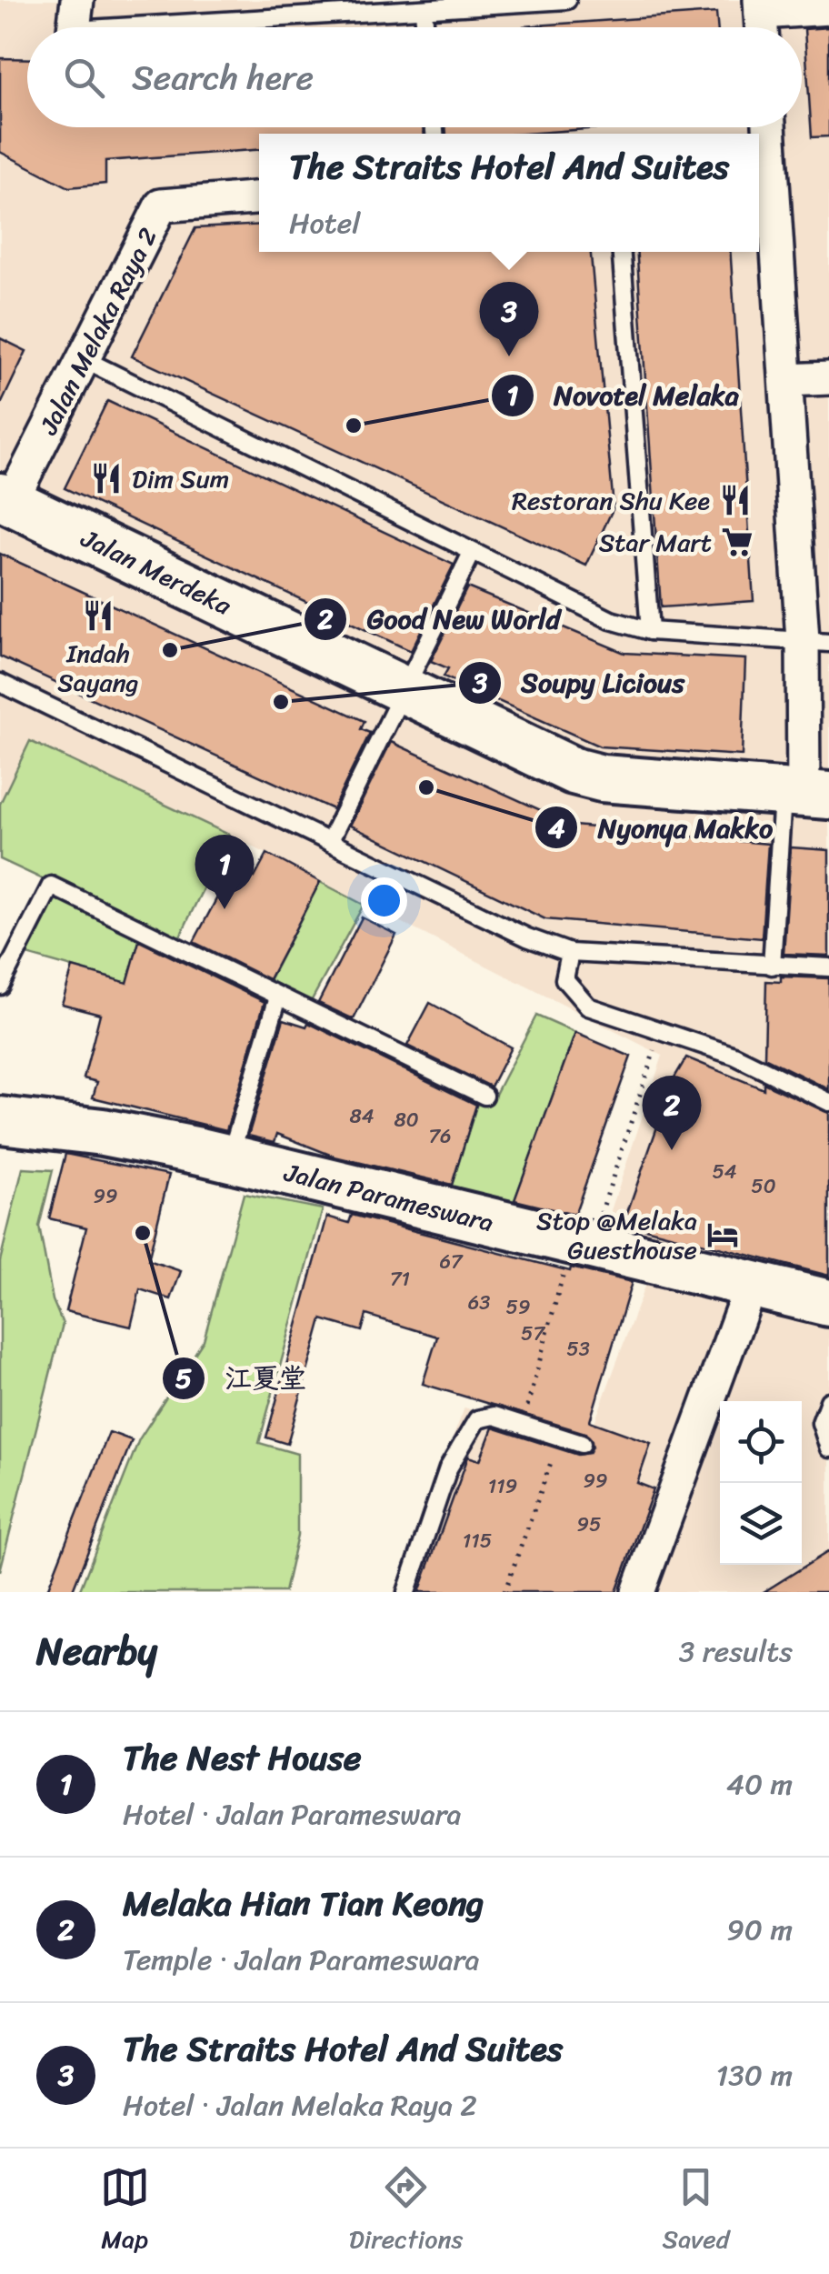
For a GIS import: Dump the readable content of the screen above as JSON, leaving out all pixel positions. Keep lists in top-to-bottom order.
{
  "streets": {
    "main road": ["Jalan Merdeka", "Jalan Parameswara"],
    "street": ["Jalan Melaka Raya 2"]
  },
  "crossings": [
    ["Jalan Melaka Raya 2", "Jalan Merdeka"]
  ],
  "places": {
    "other": [
      "Novotel Melaka",
      "Good New World",
      "Soupy Licious",
      "Nyonya Makko",
      "江夏堂"
    ],
    "restaurant": ["Dim Sum", "Restoran Shu Kee", "Indah Sayang"],
    "supermarket": ["Star Mart"],
    "hotel": ["Stop @Melaka Guesthouse"]
  },
  "house_numbers": [
    "84",
    "80",
    "76",
    "54",
    "50",
    "99",
    "67",
    "71",
    "63",
    "59",
    "57",
    "53",
    "99",
    "119",
    "95",
    "115"
  ],
  "page": {
    "search": "Search here",
    "popup": ["The Straits Hotel And Suites", "Hotel"],
    "pins": ["3", "1", "2"],
    "heading": ["Nearby", "3 results"],
    "list": [
      {
        "mark": "1",
        "name": "The Nest House",
        "note": "Hotel · Jalan Parameswara",
        "value": "40 m"
      },
      {
        "mark": "2",
        "name": "Melaka Hian Tian Keong",
        "note": "Temple · Jalan Parameswara",
        "value": "90 m"
      },
      {
        "mark": "3",
        "name": "The Straits Hotel And Suites",
        "note": "Hotel · Jalan Melaka Raya 2",
        "value": "130 m"
      }
    ],
    "nav": ["Map", "Directions", "Saved"]
  }
}
